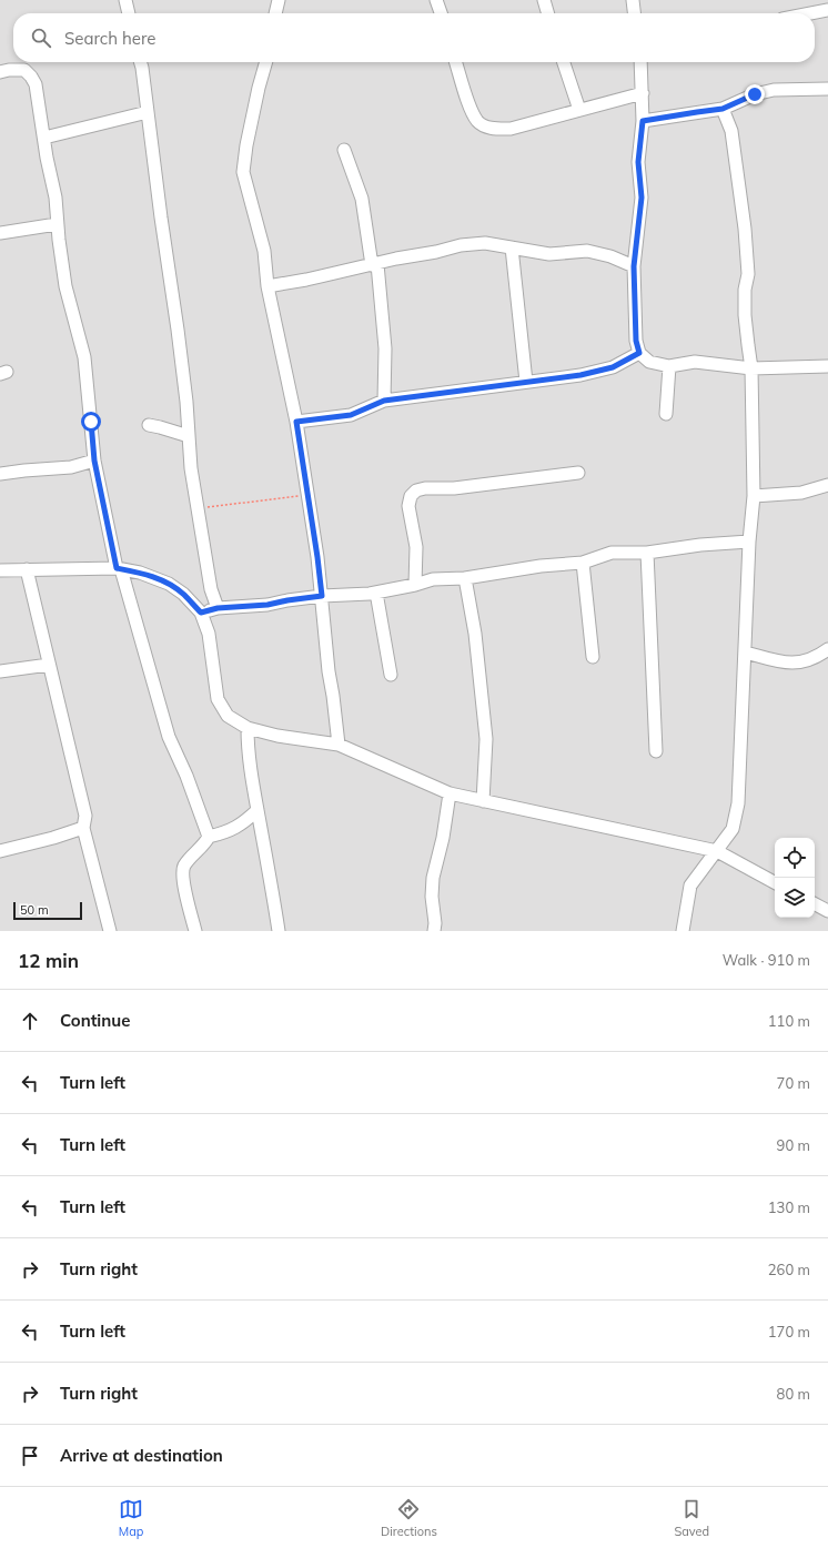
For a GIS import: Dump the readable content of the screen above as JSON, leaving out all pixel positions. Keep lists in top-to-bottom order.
{
  "scale_bar": "50 m",
  "page": {
    "search": "Search here",
    "scale": "50 m",
    "heading": ["12 min", "Walk · 910 m"],
    "list": [
      ["Continue", "110 m"],
      ["Turn left", "70 m"],
      ["Turn left", "90 m"],
      ["Turn left", "130 m"],
      ["Turn right", "260 m"],
      ["Turn left", "170 m"],
      ["Turn right", "80 m"],
      "Arrive at destination"
    ],
    "nav": ["Map", "Directions", "Saved"]
  }
}
